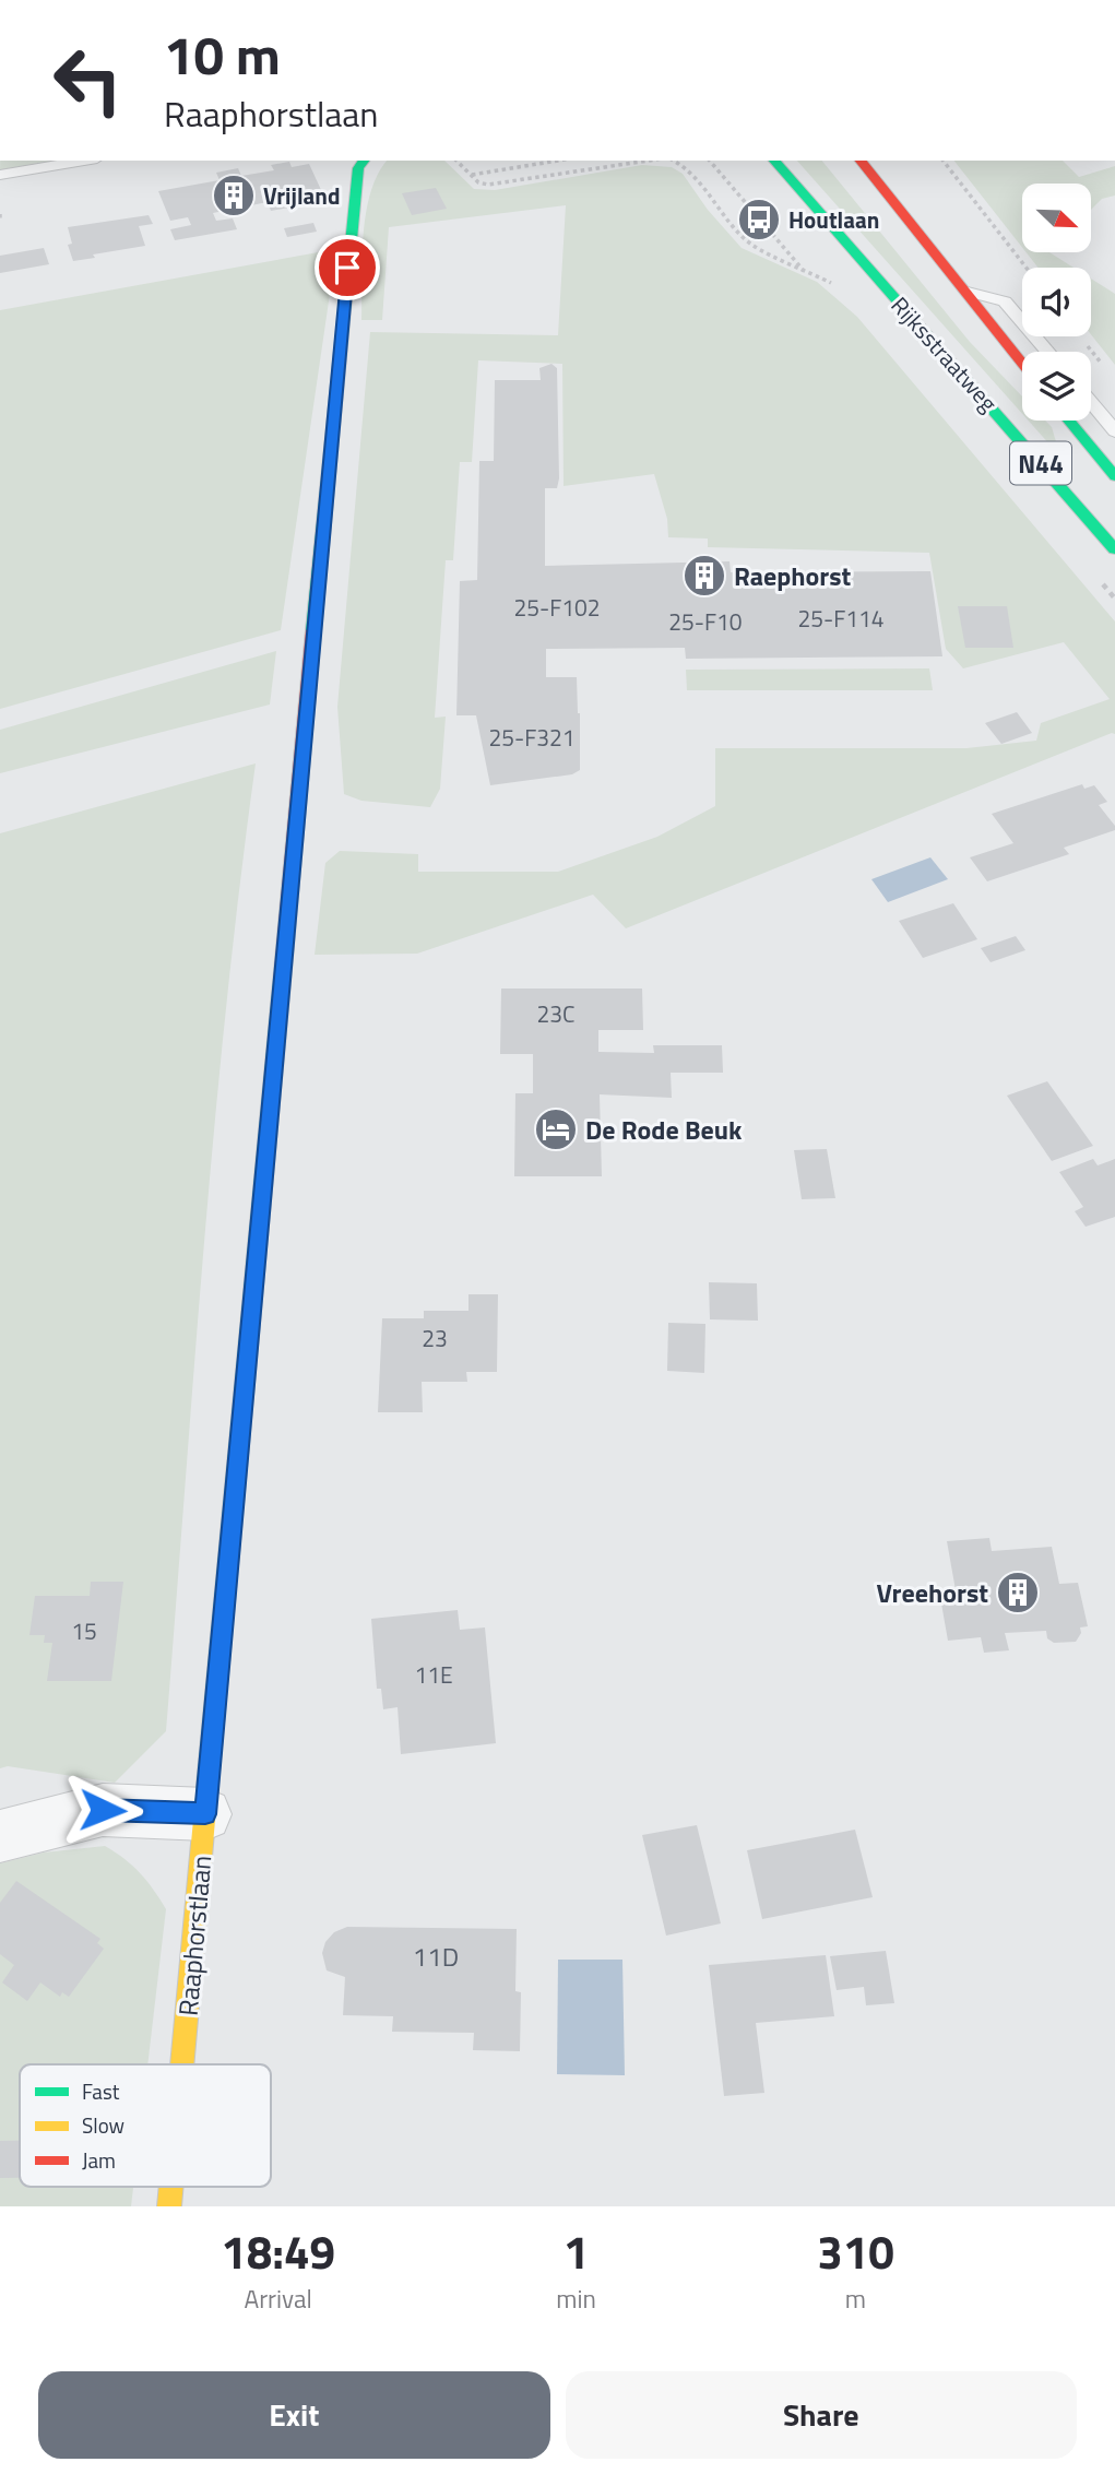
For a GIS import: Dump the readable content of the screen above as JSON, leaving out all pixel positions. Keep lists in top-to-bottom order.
{
  "streets": {
    "street": ["Rijksstraatweg", "N44", "Raaphorstlaan"]
  },
  "places": {
    "building": ["Vrijland", "Raephorst", "Vreehorst"],
    "bus stop": ["Houtlaan"],
    "hotel": ["De Rode Beuk"]
  },
  "house_numbers": [
    "25-F102",
    "25-F114",
    "25-F10",
    "25-F321",
    "23C",
    "23",
    "15",
    "11E",
    "11D"
  ],
  "legend": ["Fast", "Slow", "Jam"],
  "north": "bottom right",
  "page": {
    "turn": ["10 m", "Raaphorstlaan"],
    "eta": [
      "18:49",
      "Arrival",
      "1",
      "min",
      "310",
      "m"
    ],
    "buttons": ["Exit", "Share"]
  }
}
